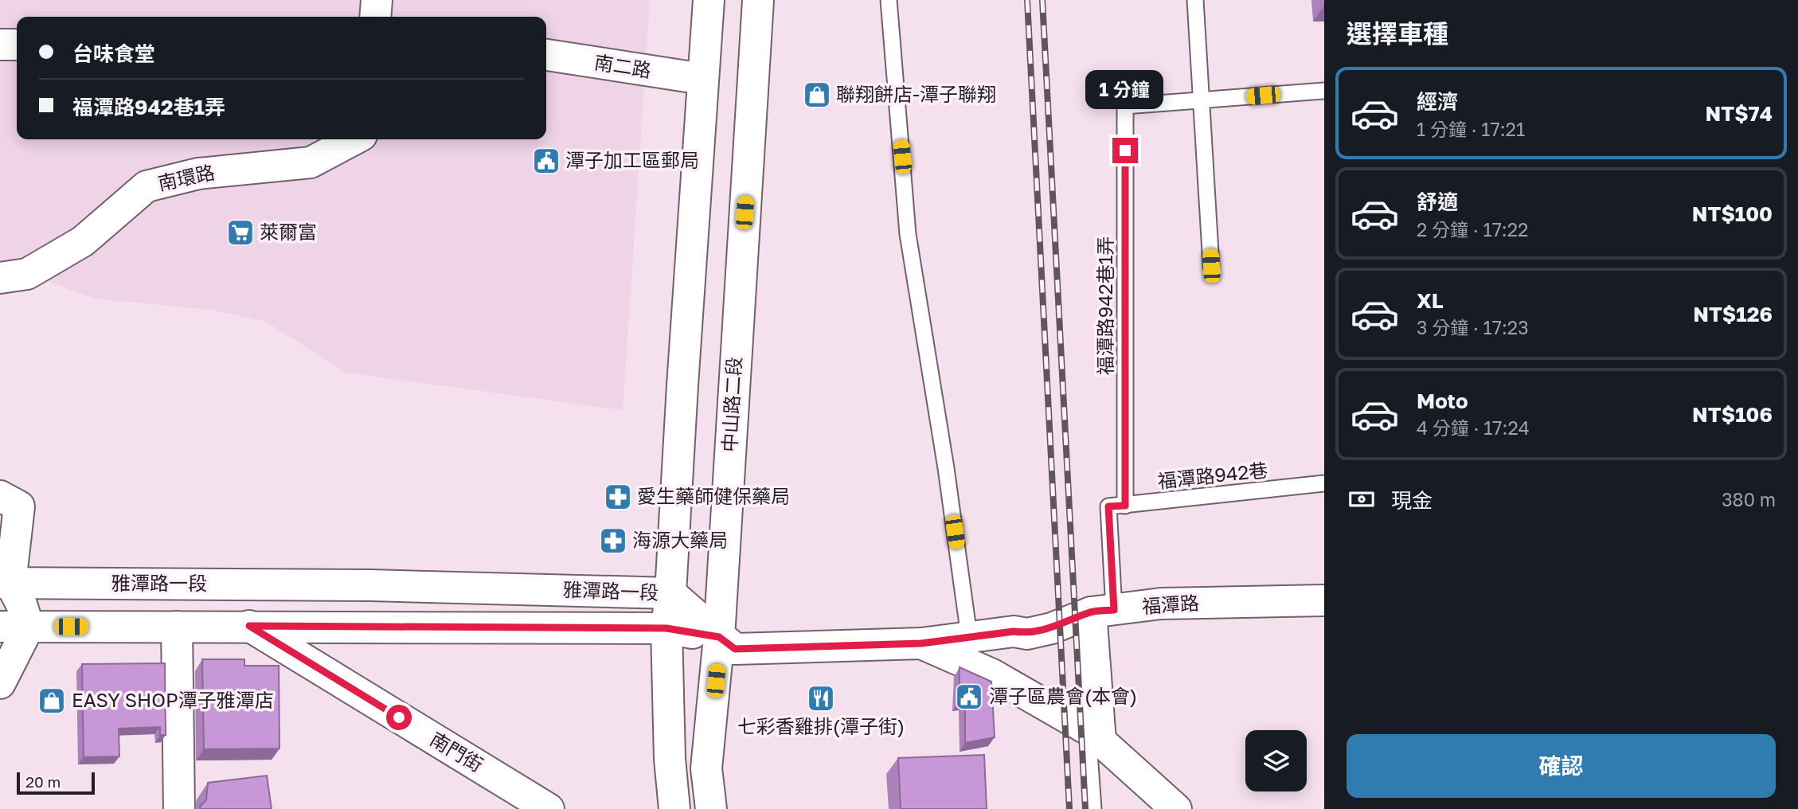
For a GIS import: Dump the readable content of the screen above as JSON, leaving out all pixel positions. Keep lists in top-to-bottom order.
{
  "streets": {
    "street": [
      "南二路",
      "南環路",
      "中山路二段",
      "雅潭路一段",
      "福潭路",
      "南門街"
    ],
    "lane": ["福潭路942巷1弄", "福潭路942巷"]
  },
  "crossings": [
    ["福潭路942巷1弄", "福潭路942巷"],
    ["中山路二段", "雅潭路一段"],
    ["中山路二段", "福潭路"],
    ["雅潭路一段", "福潭路"],
    ["雅潭路一段", "南門街"]
  ],
  "places": {
    "shop": ["聯翔餅店-潭子聯翔", "EASY SHOP潭子雅潭店"],
    "public building": ["潭子加工區郵局", "潭子區農會(本會)"],
    "supermarket": ["萊爾富"],
    "pharmacy": ["愛生藥師健保藥局", "海源大藥局"],
    "restaurant": ["七彩香雞排(潭子街)"]
  },
  "scale_bar": "20 m",
  "page": {
    "heading": "選擇車種",
    "banner": ["台味食堂", "福潭路942巷1弄"],
    "list": [
      {
        "name": "經濟",
        "note": "1 分鐘 · 17:21",
        "value": "NT$74"
      },
      {
        "name": "舒適",
        "note": "2 分鐘 · 17:22",
        "value": "NT$100"
      },
      {
        "name": "XL",
        "note": "3 分鐘 · 17:23",
        "value": "NT$126"
      },
      {
        "name": "Moto",
        "note": "4 分鐘 · 17:24",
        "value": "NT$106"
      }
    ],
    "bubble": "1 分鐘",
    "pay": ["現金", "380 m"],
    "buttons": "確認",
    "scale": "20 m"
  }
}
